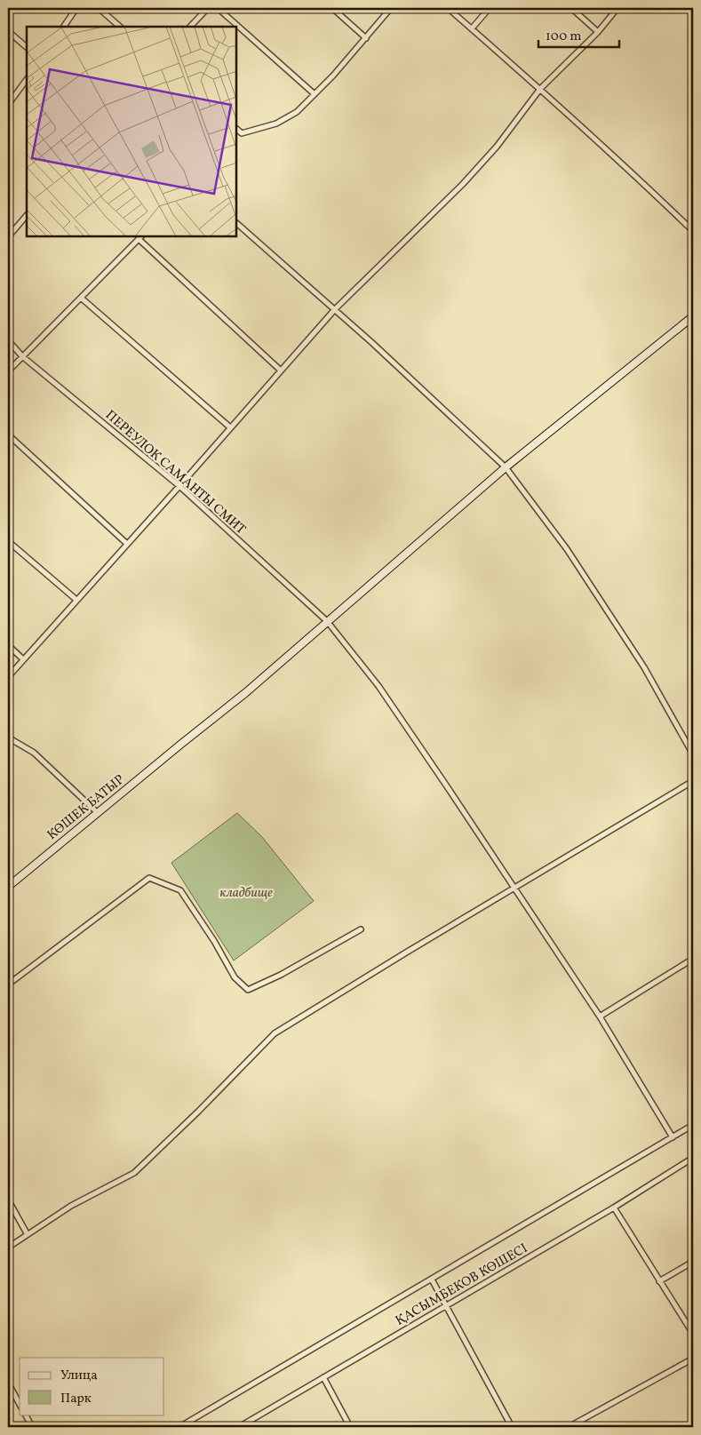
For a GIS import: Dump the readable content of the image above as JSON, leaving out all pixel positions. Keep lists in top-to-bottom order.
{
  "streets": {
    "street": ["ПЕРЕУЛОК САМАНТЫ СМИТ", "КӨШЕК БАТЫР", "ҚАСЫМБЕКОВ КӨШЕСІ"]
  },
  "crossings": [
    ["ПЕРЕУЛОК САМАНТЫ СМИТ", "КӨШЕК БАТЫР"]
  ],
  "parks": ["кладбище"],
  "legend": ["Улица", "Парк"],
  "scale_bar": "100 m"
}
